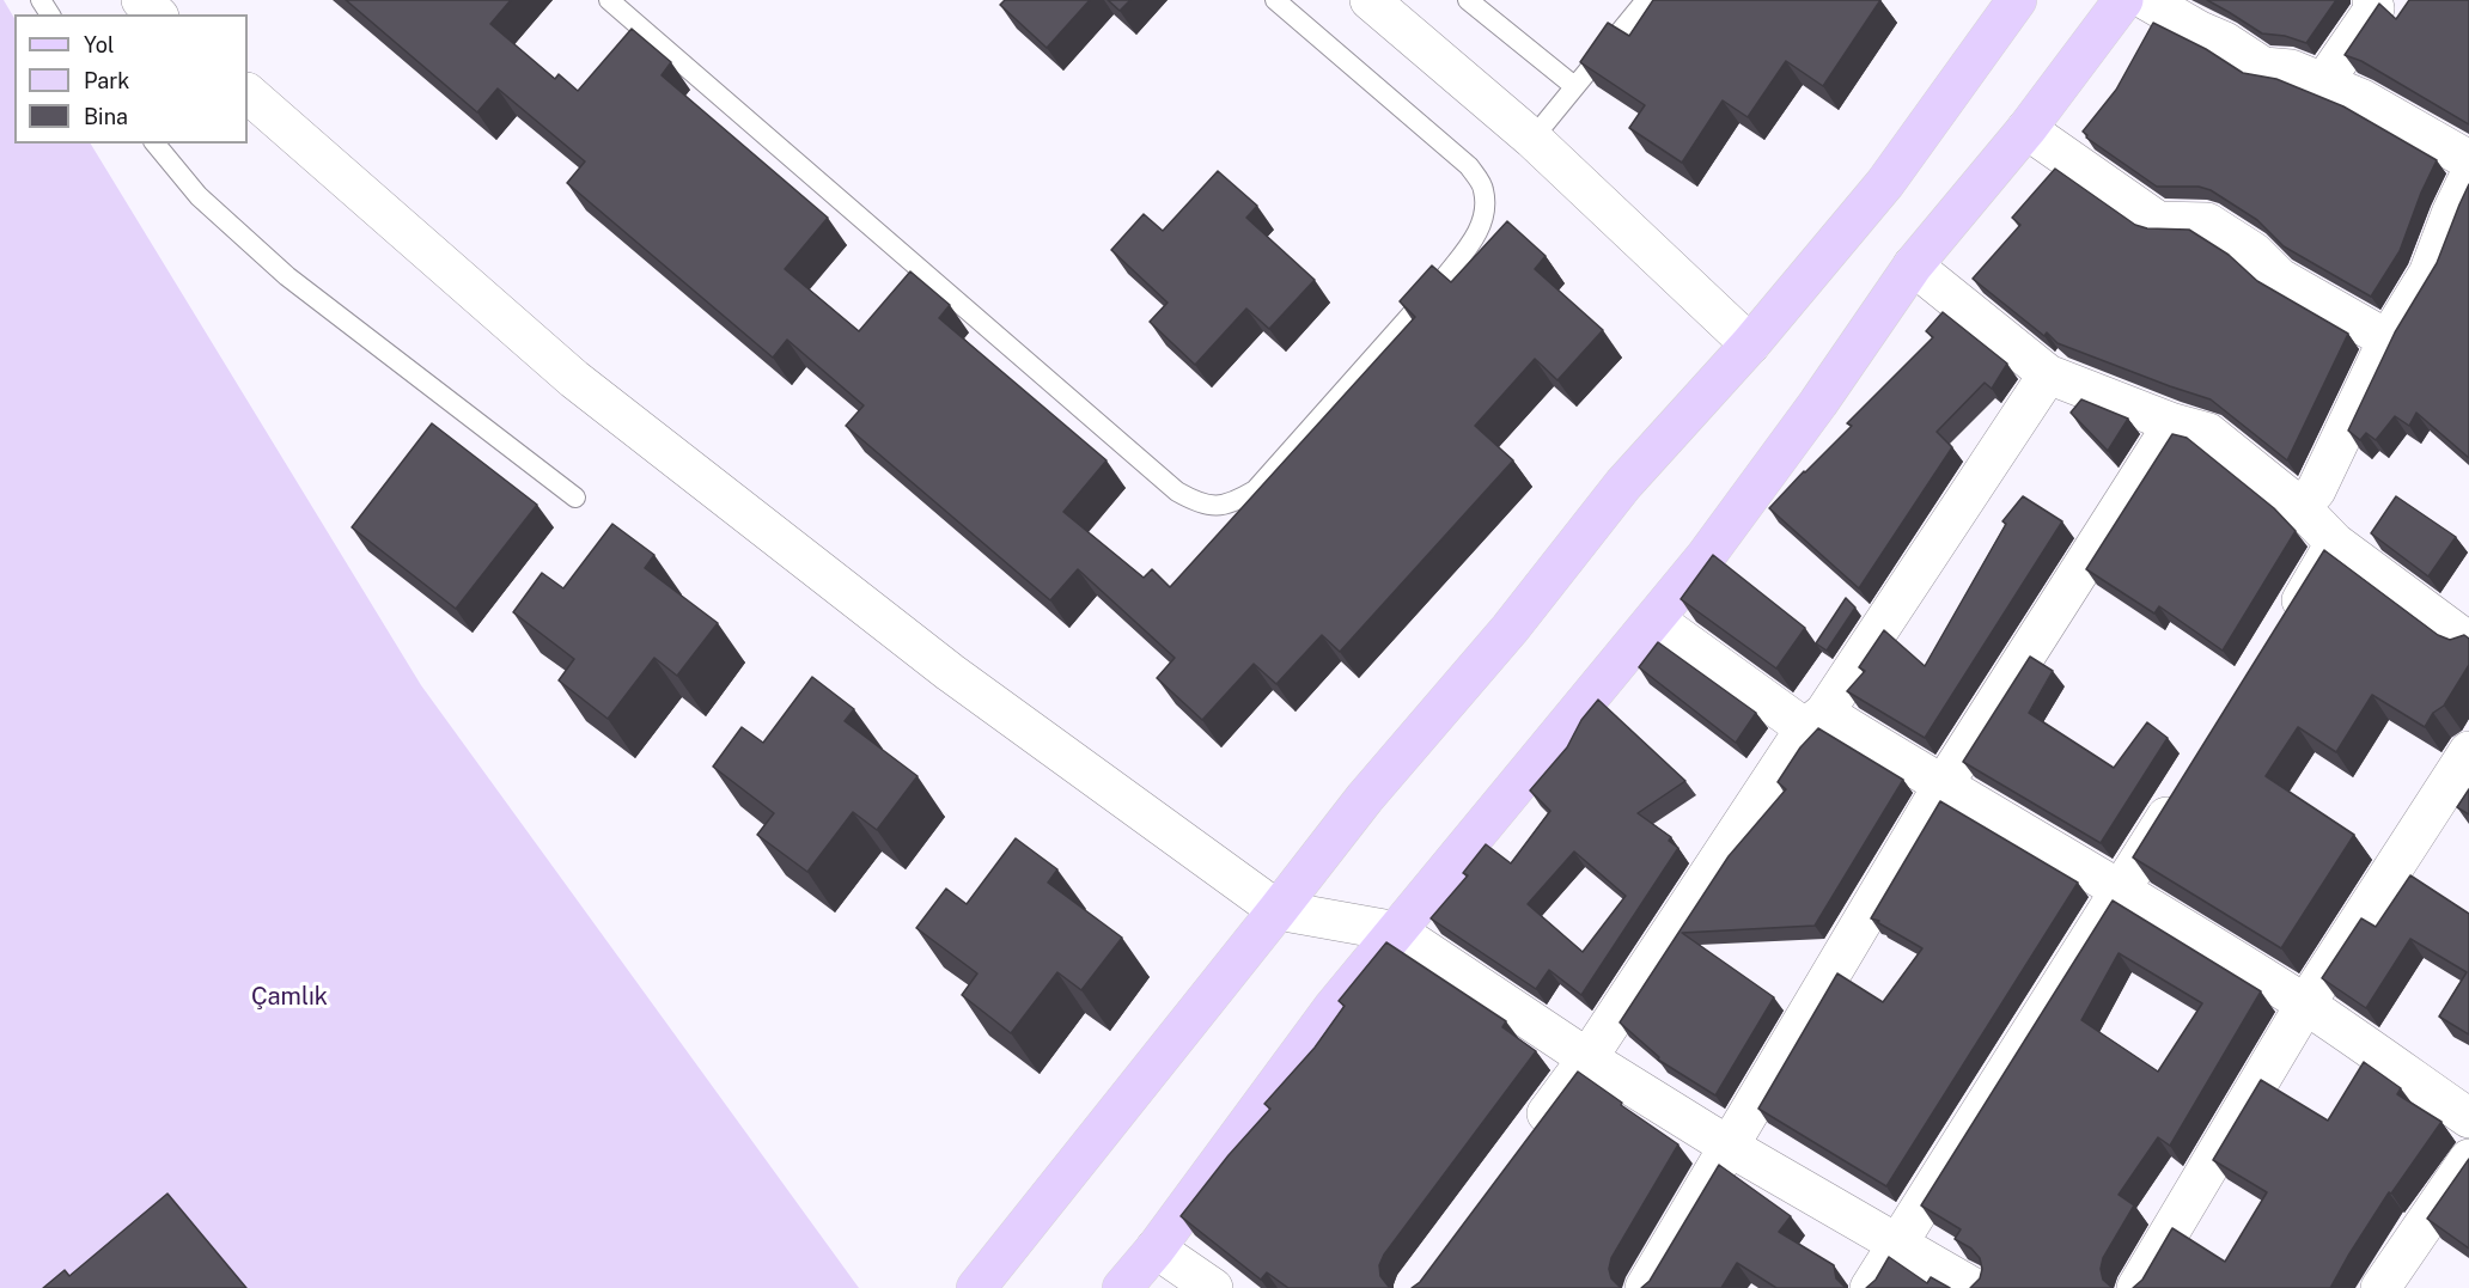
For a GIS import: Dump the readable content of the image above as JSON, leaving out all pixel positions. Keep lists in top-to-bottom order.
{
  "parks": ["Çamlık"],
  "legend": ["Yol", "Park", "Bina"]
}
